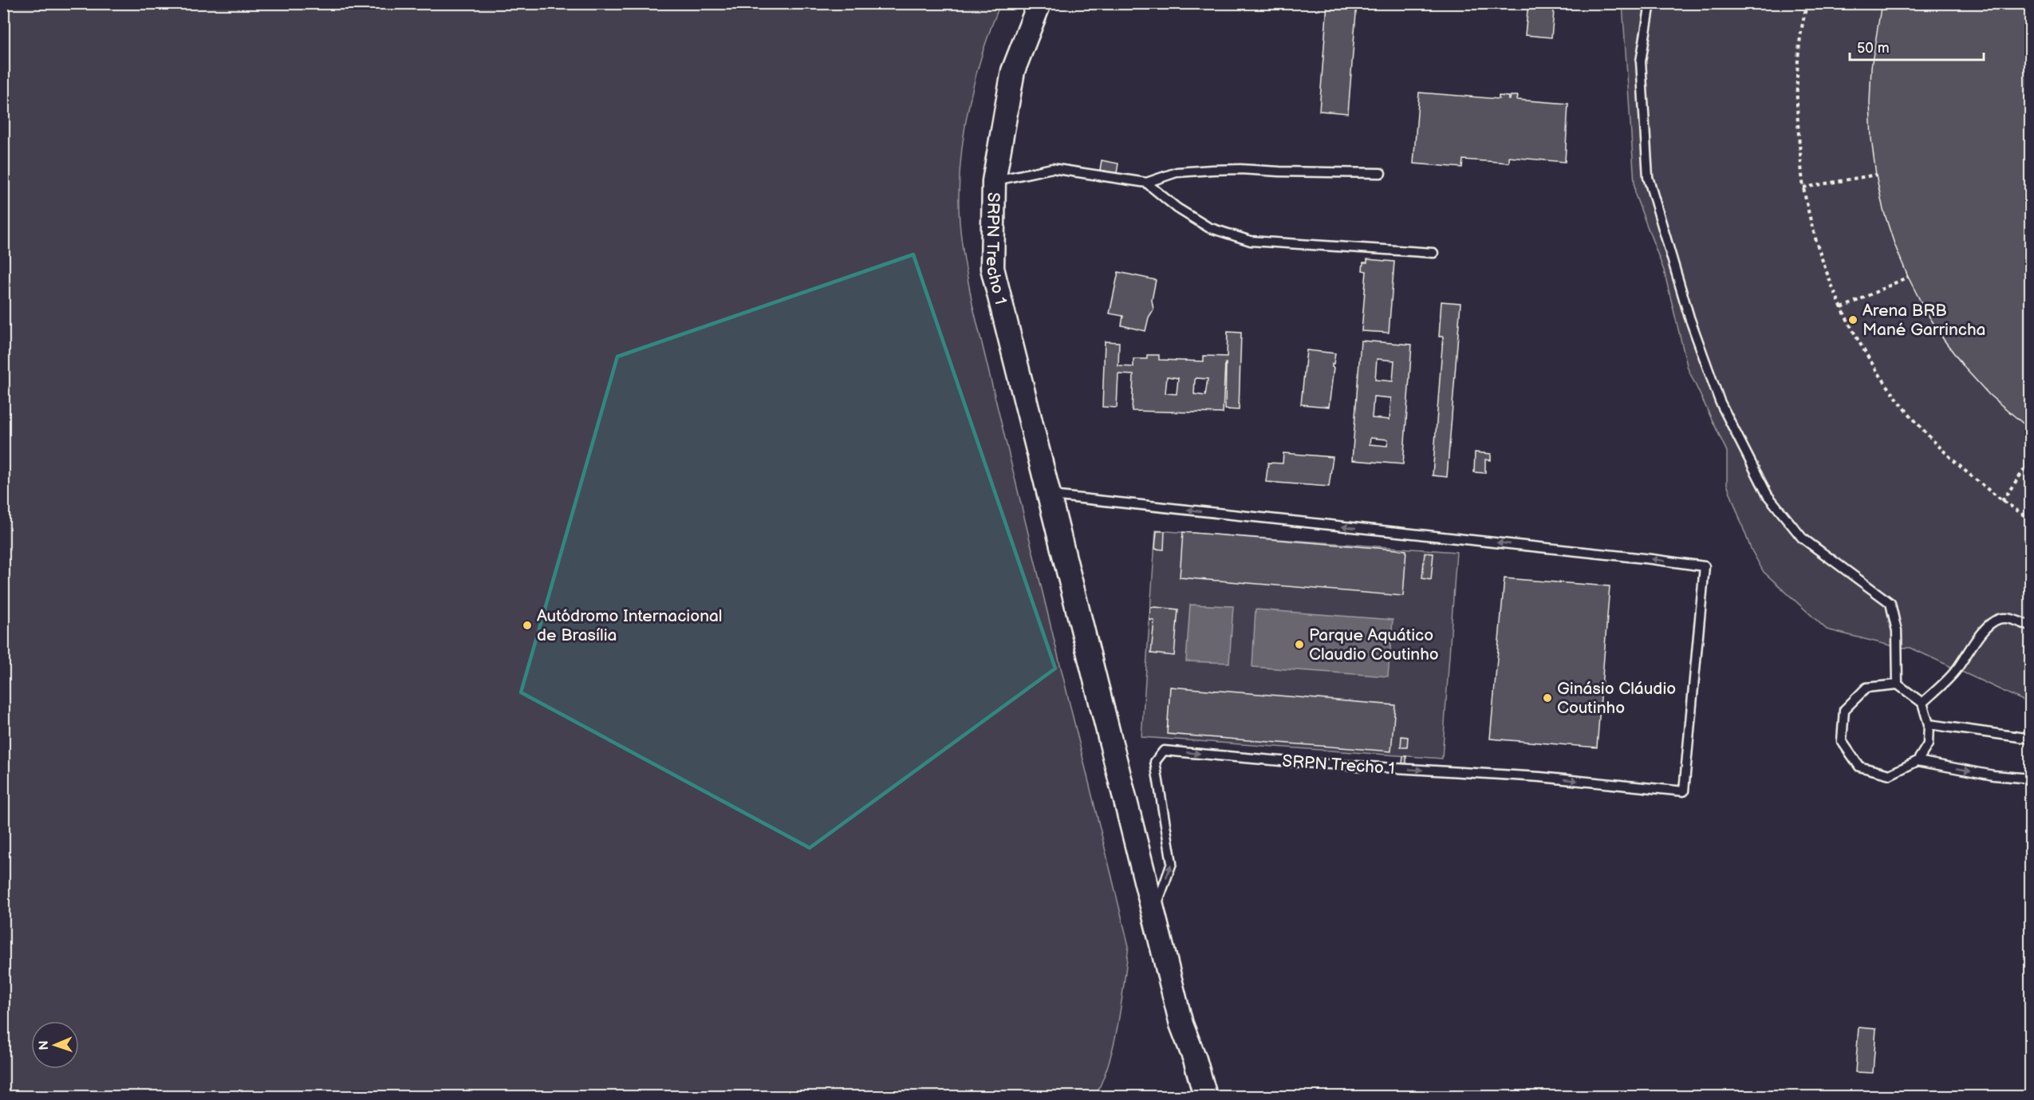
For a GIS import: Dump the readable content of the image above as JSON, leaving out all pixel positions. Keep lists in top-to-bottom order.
{
  "streets": {
    "main road": ["SRPN Trecho 1"]
  },
  "places": [
    "Arena BRB Mané Garrincha",
    "Autódromo Internacional de Brasília",
    "Parque Aquático Claudio Coutinho",
    "Ginásio Cláudio Coutinho"
  ],
  "scale_bar": "50 m",
  "north": "left"
}
